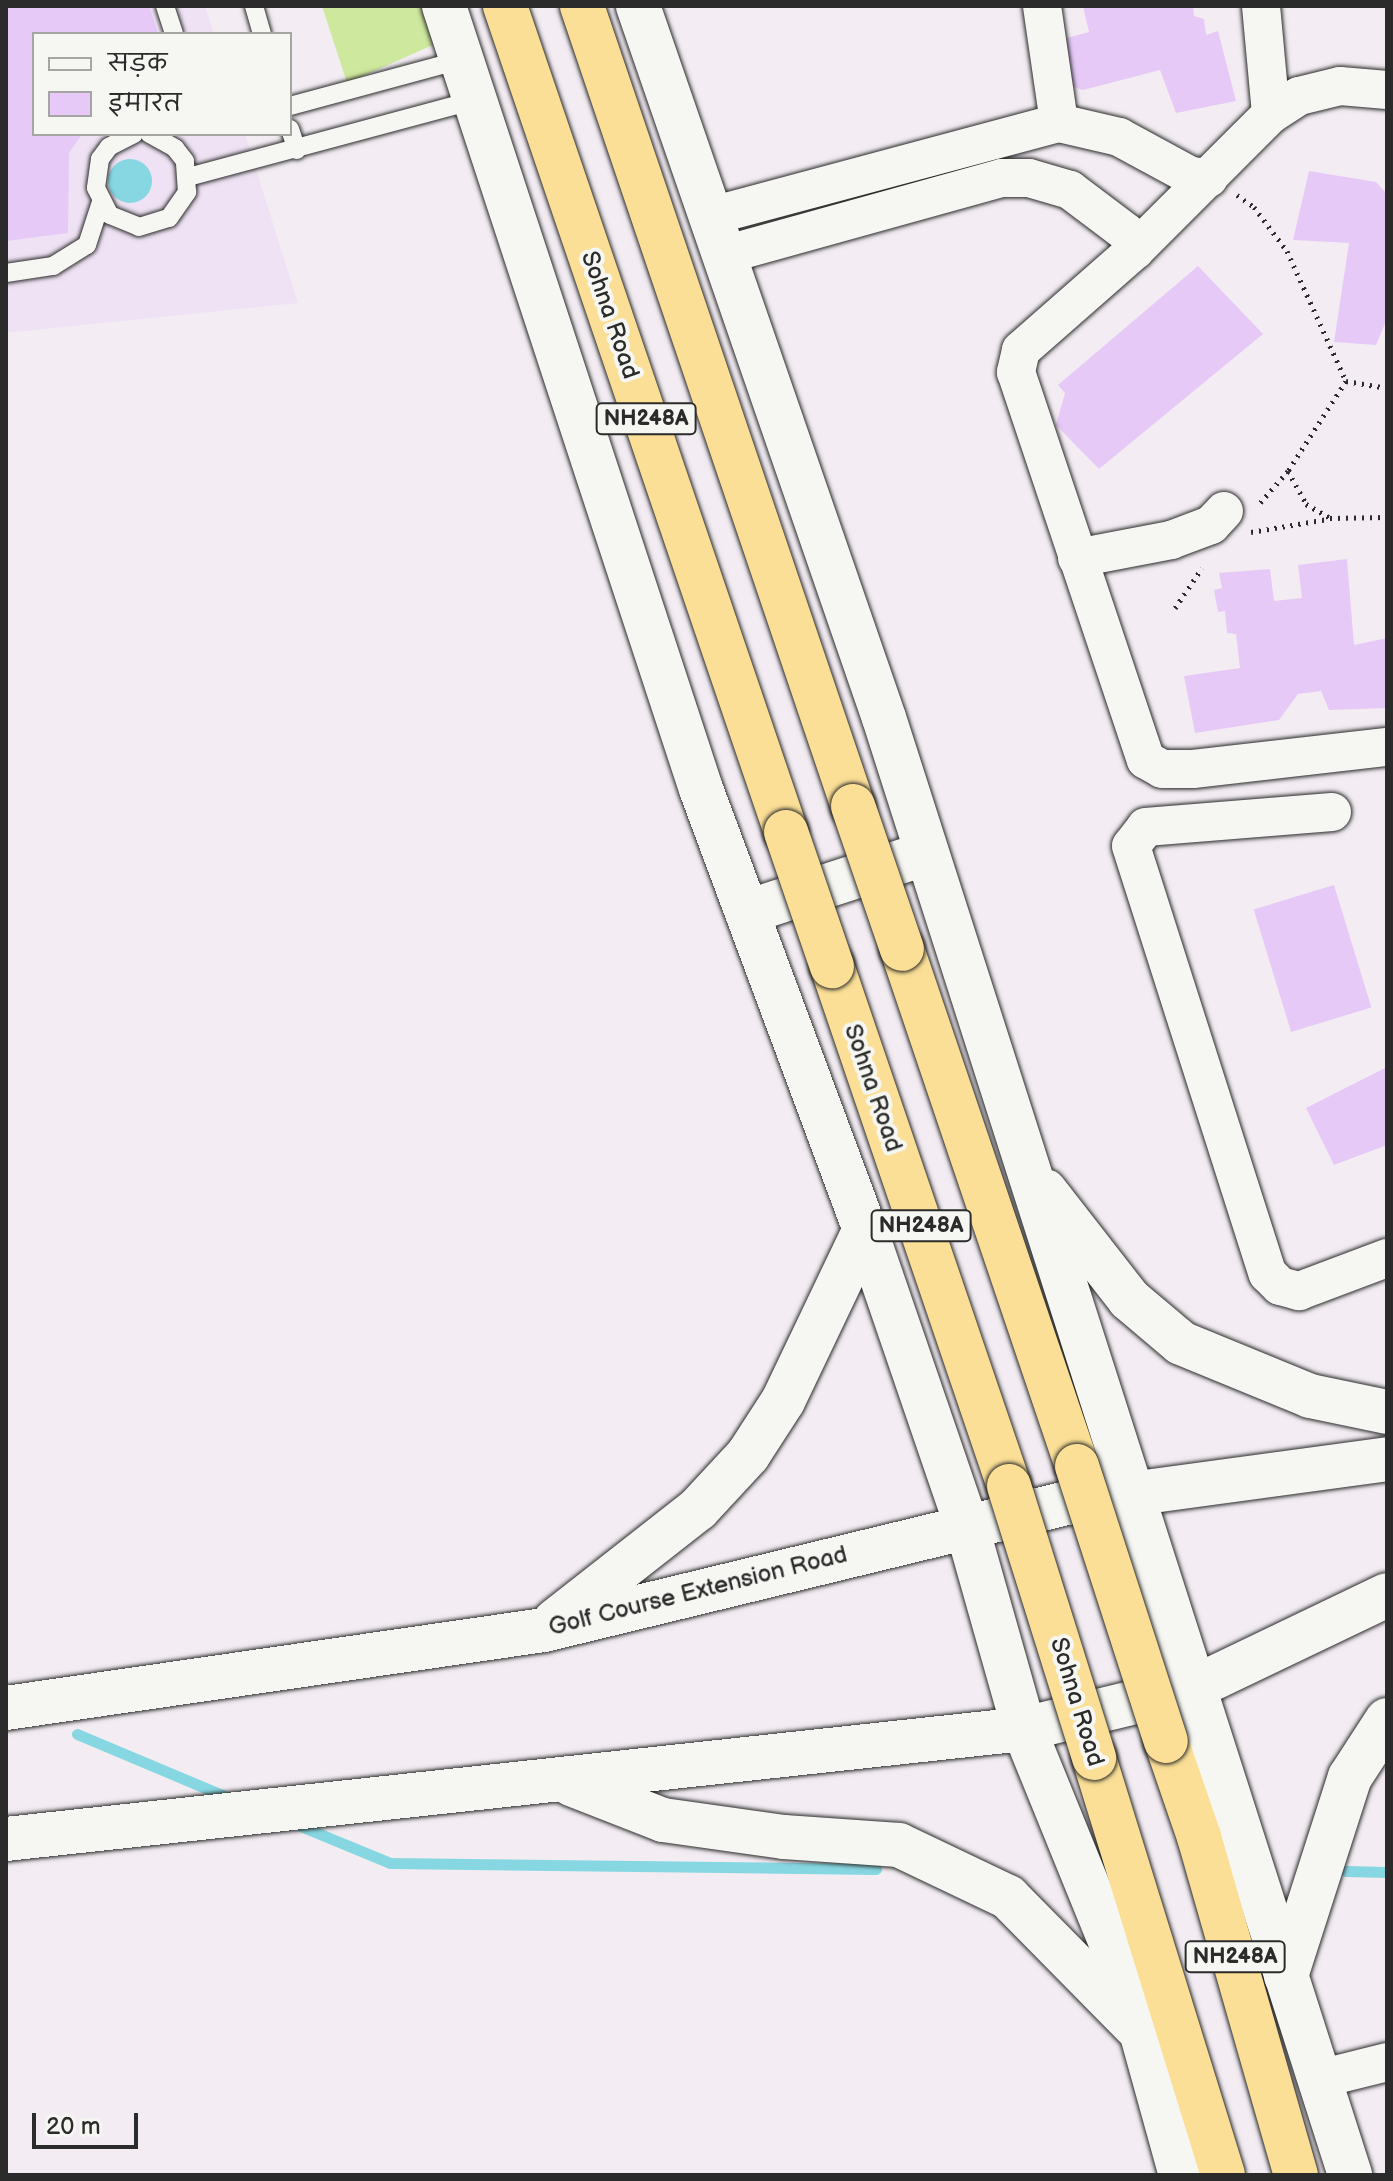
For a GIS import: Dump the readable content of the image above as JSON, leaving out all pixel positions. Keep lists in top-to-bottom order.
{
  "streets": {
    "highway": ["Sohna Road", "NH248A"],
    "main road": ["Golf Course Extension Road"]
  },
  "legend": ["सड़क", "इमारत"],
  "scale_bar": "20 m"
}
